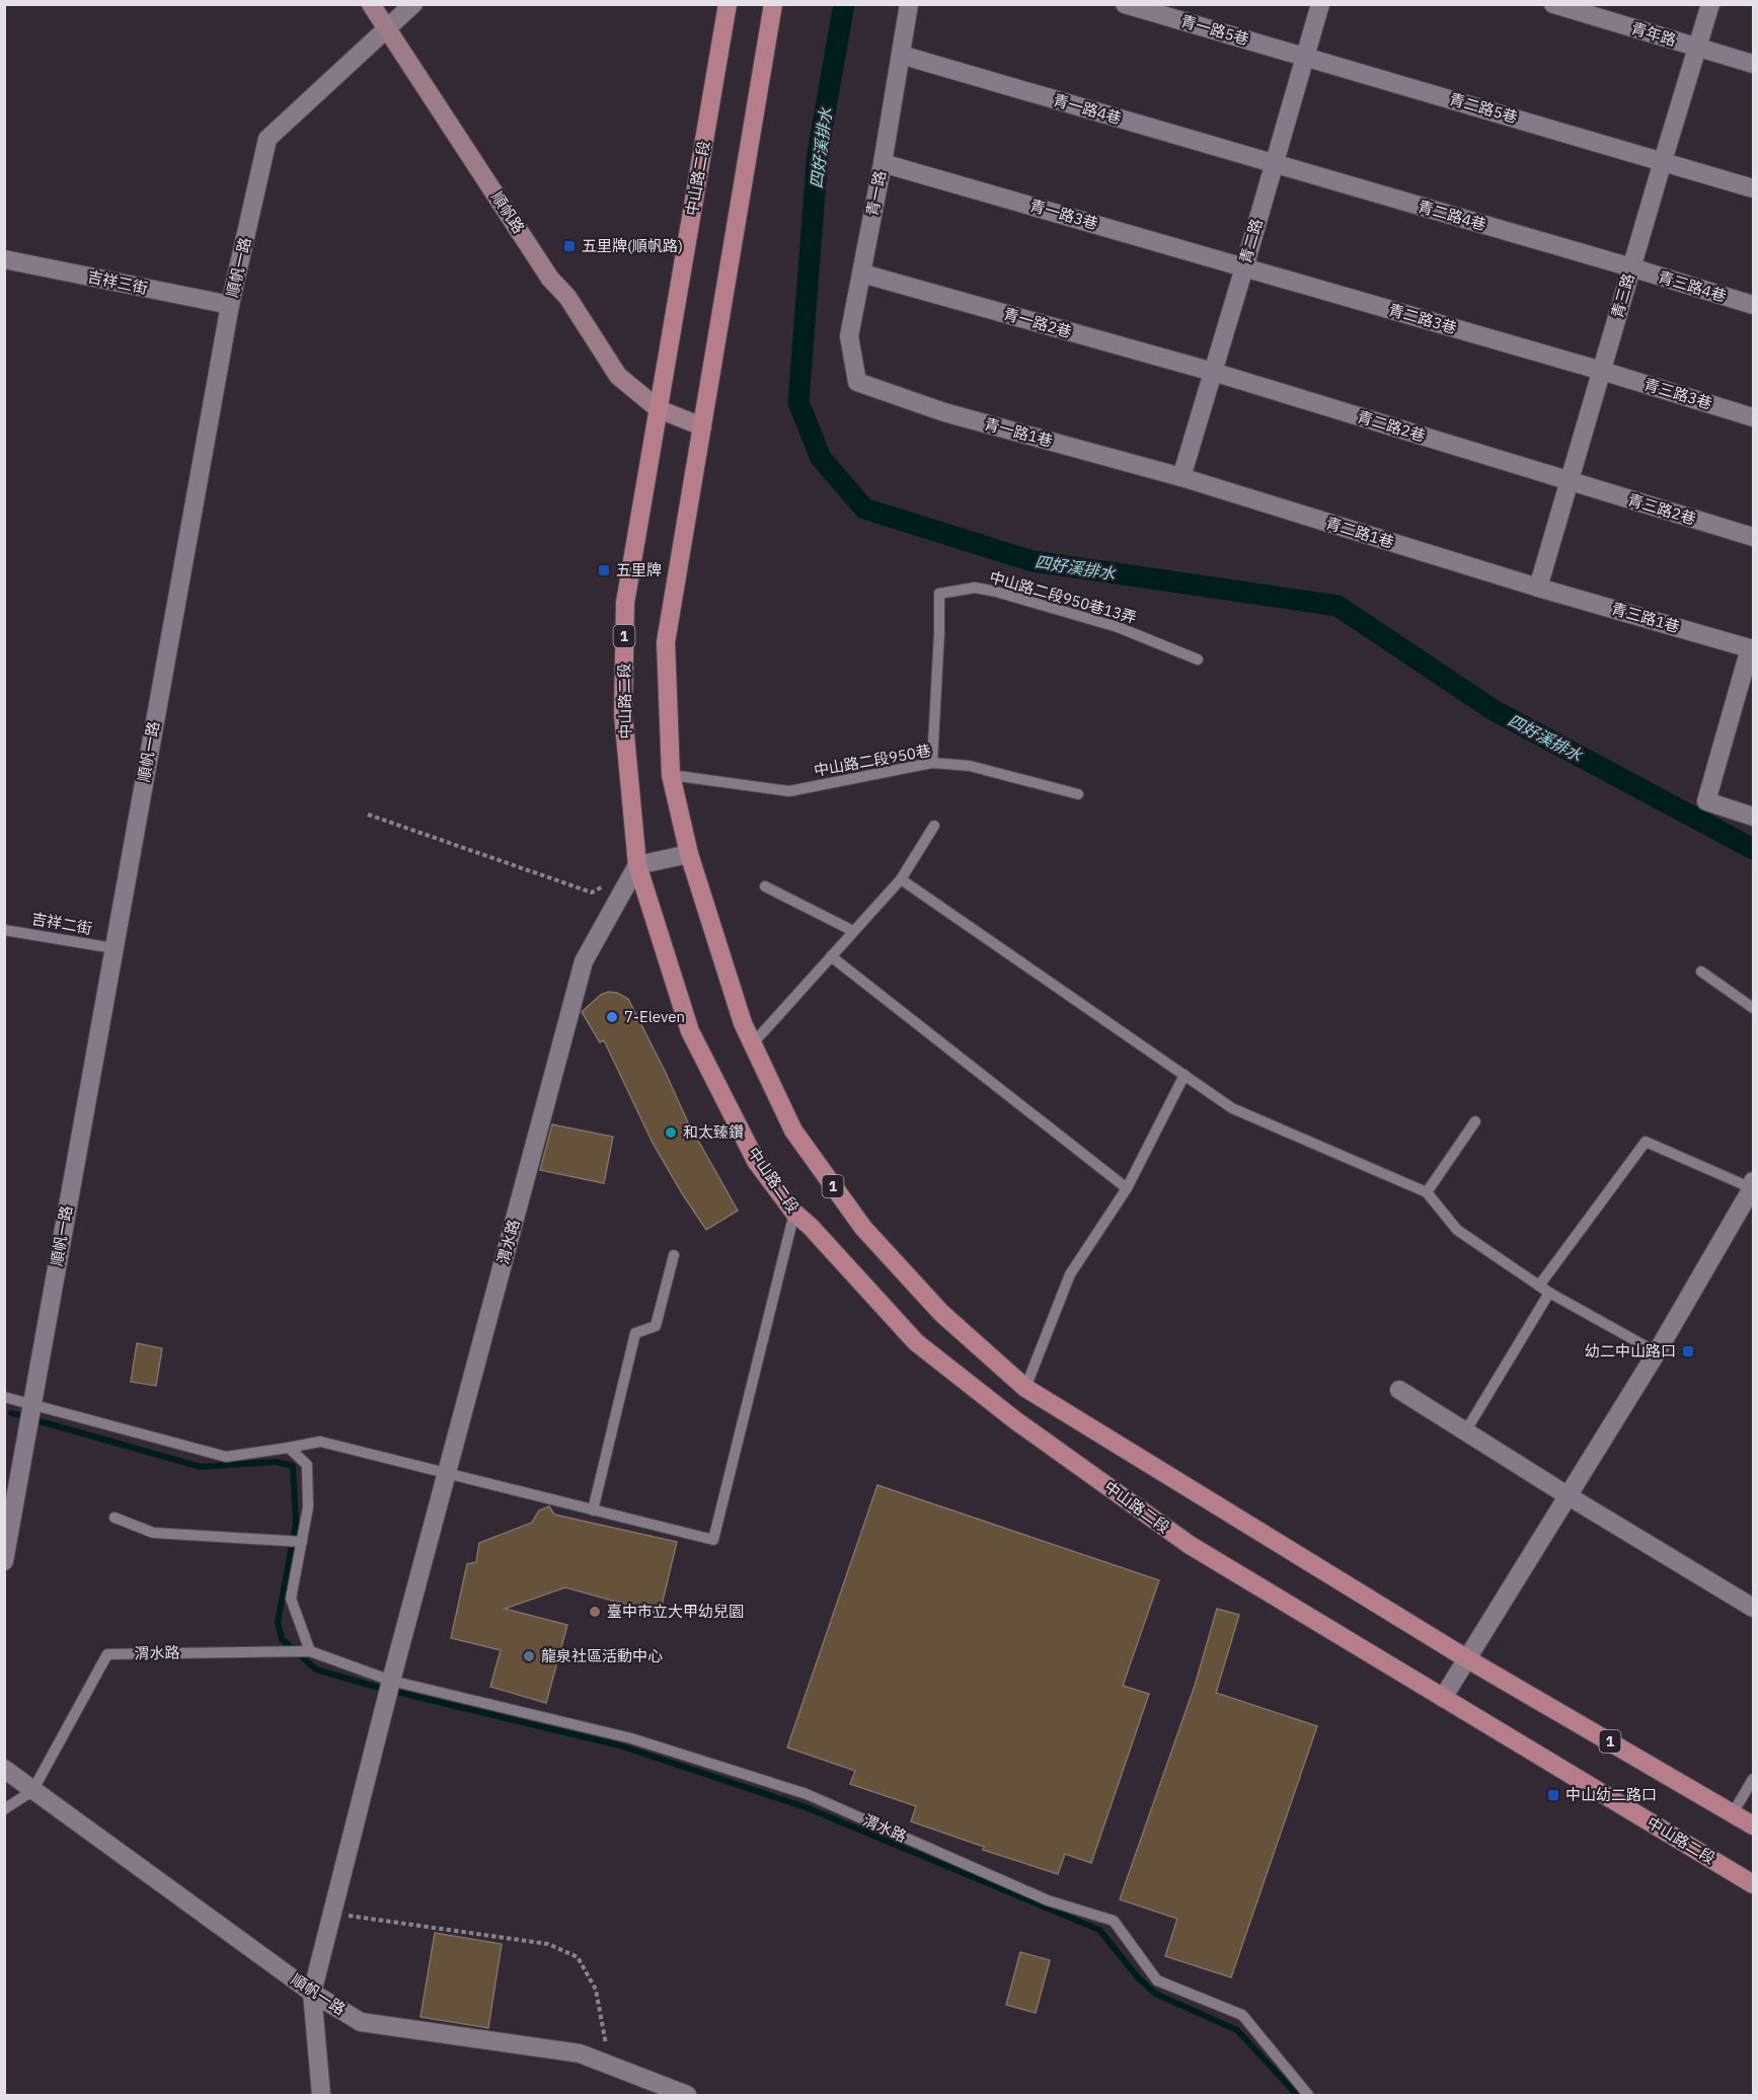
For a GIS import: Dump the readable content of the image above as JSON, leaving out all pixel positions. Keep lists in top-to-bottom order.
{
  "streets": {
    "main road": ["中山路二段", "1"],
    "street": [
      "青一路5巷",
      "青年路",
      "青二路5巷",
      "青一路4巷",
      "青一路",
      "順帆路",
      "青一路3巷",
      "青二路4巷",
      "青二路",
      "順帆一路",
      "吉祥三街",
      "青三路4巷",
      "青三路",
      "青二路3巷",
      "青一路2巷",
      "青三路3巷",
      "青二路2巷",
      "青一路1巷",
      "青三路2巷",
      "青二路1巷",
      "青三路1巷",
      "渭水路"
    ],
    "lane": ["中山路二段950巷13弄", "中山路二段950巷", "吉祥二街"]
  },
  "crossings": [
    ["青一路5巷", "青二路5巷"],
    ["青一路5巷", "青二路"],
    ["青年路", "青三路"],
    ["青二路5巷", "青二路"],
    ["青二路5巷", "青三路"],
    ["青一路4巷", "青一路"],
    ["青一路4巷", "青二路4巷"],
    ["青一路4巷", "青二路"],
    ["中山路二段", "順帆路"],
    ["中山路二段", "渭水路"],
    ["青一路", "青一路3巷"],
    ["青一路", "青一路2巷"],
    ["青一路", "青一路1巷"],
    ["順帆路", "順帆一路"],
    ["順帆路", "1"],
    ["青一路3巷", "青二路"],
    ["青一路3巷", "青二路3巷"],
    ["青二路4巷", "青二路"],
    ["青二路4巷", "青三路4巷"],
    ["青二路4巷", "青三路"],
    ["青二路", "青二路3巷"],
    ["青二路", "青一路2巷"],
    ["青二路", "青二路2巷"],
    ["青二路", "青一路1巷"],
    ["青二路", "青二路1巷"],
    ["順帆一路", "吉祥三街"],
    ["順帆一路", "吉祥二街"],
    ["順帆一路", "渭水路"],
    ["青三路4巷", "青三路"],
    ["青三路", "青二路3巷"],
    ["青三路", "青三路3巷"],
    ["青三路", "青二路2巷"],
    ["青三路", "青三路2巷"],
    ["青三路", "青二路1巷"],
    ["青三路", "青三路1巷"],
    ["青二路3巷", "青三路3巷"],
    ["青一路2巷", "青二路2巷"],
    ["青二路2巷", "青三路2巷"],
    ["青一路1巷", "青二路1巷"],
    ["青二路1巷", "青三路1巷"],
    ["中山路二段950巷13弄", "中山路二段950巷"],
    ["1", "中山路二段950巷"]
  ],
  "water": ["四好溪排水"],
  "places": {
    "transit": [
      "五里牌(順帆路)",
      "五里牌",
      "幼二中山路口",
      "中山幼二路口"
    ],
    "other": [
      "7-Eleven",
      "和太臻鑽",
      "臺中市立大甲幼兒園",
      "龍泉社區活動中心"
    ]
  }
}
